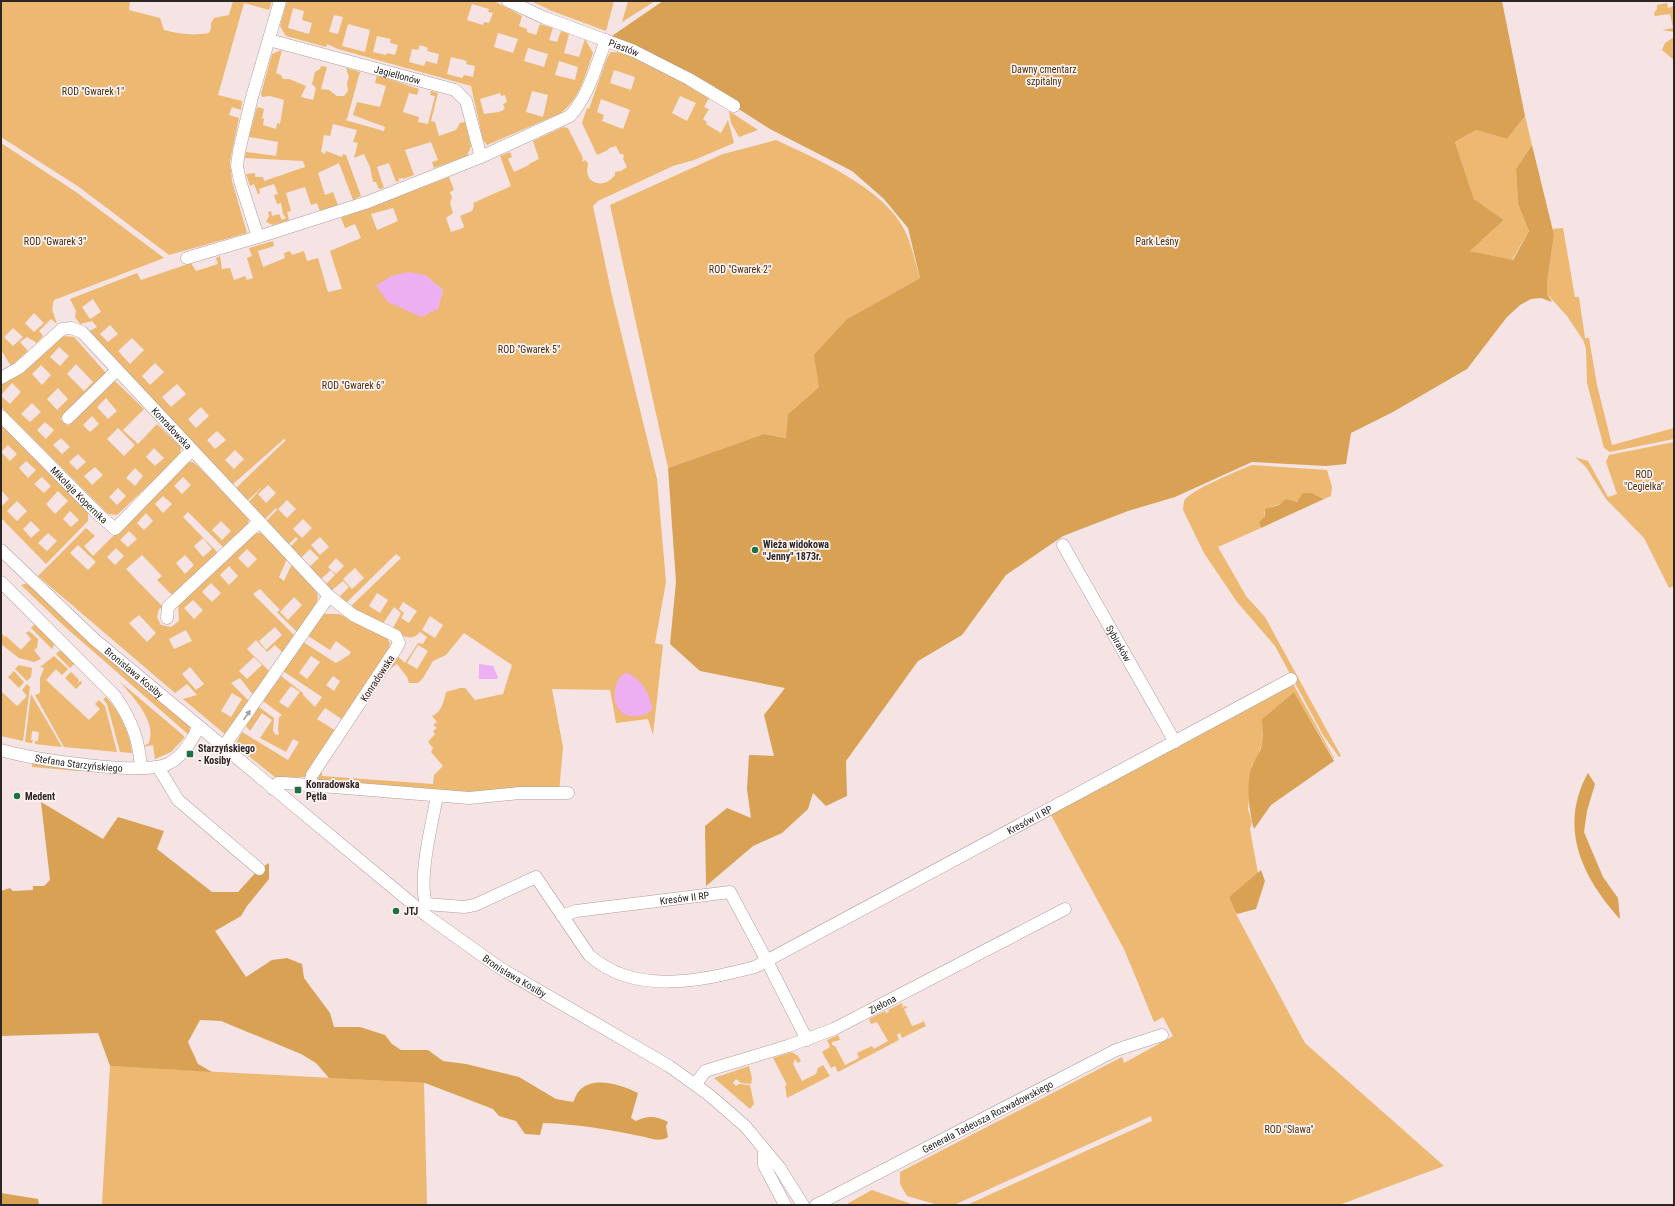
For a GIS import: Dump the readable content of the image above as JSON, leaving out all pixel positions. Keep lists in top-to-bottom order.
{
  "streets": {
    "street": [
      "Piastów",
      "Jagiellonów",
      "Konradowska",
      "Mikołaja Kopernika",
      "Sybiraków",
      "Bronisława Kosiby",
      "Stefana Starzyńskiego",
      "Kresów II RP",
      "Zielona",
      "Generała Tadeusza Rozwadowskiego"
    ]
  },
  "crossings": [
    ["Konradowska", "Mikołaja Kopernika"],
    ["Sybiraków", "Kresów II RP"],
    ["Bronisława Kosiby", "Stefana Starzyńskiego"],
    ["Bronisława Kosiby", "Kresów II RP"],
    ["Bronisława Kosiby", "Zielona"],
    ["Kresów II RP", "Zielona"]
  ],
  "parks": [
    "Dawny cmentarz szpitalny",
    "ROD \"Gwarek 1\"",
    "ROD \"Gwarek 3\"",
    "Park Leśny",
    "ROD \"Gwarek 2\"",
    "ROD \"Gwarek 5\"",
    "ROD \"Gwarek 6\"",
    "ROD \"Cegiełka\"",
    "ROD \"Sława\""
  ],
  "places": {
    "other": ["Wieża widokowa \"Jenny\" 1873r.", "Medent", "JTJ"],
    "transit": ["Starzyńskiego - Kosiby", "Konradowska Pętla"]
  }
}
